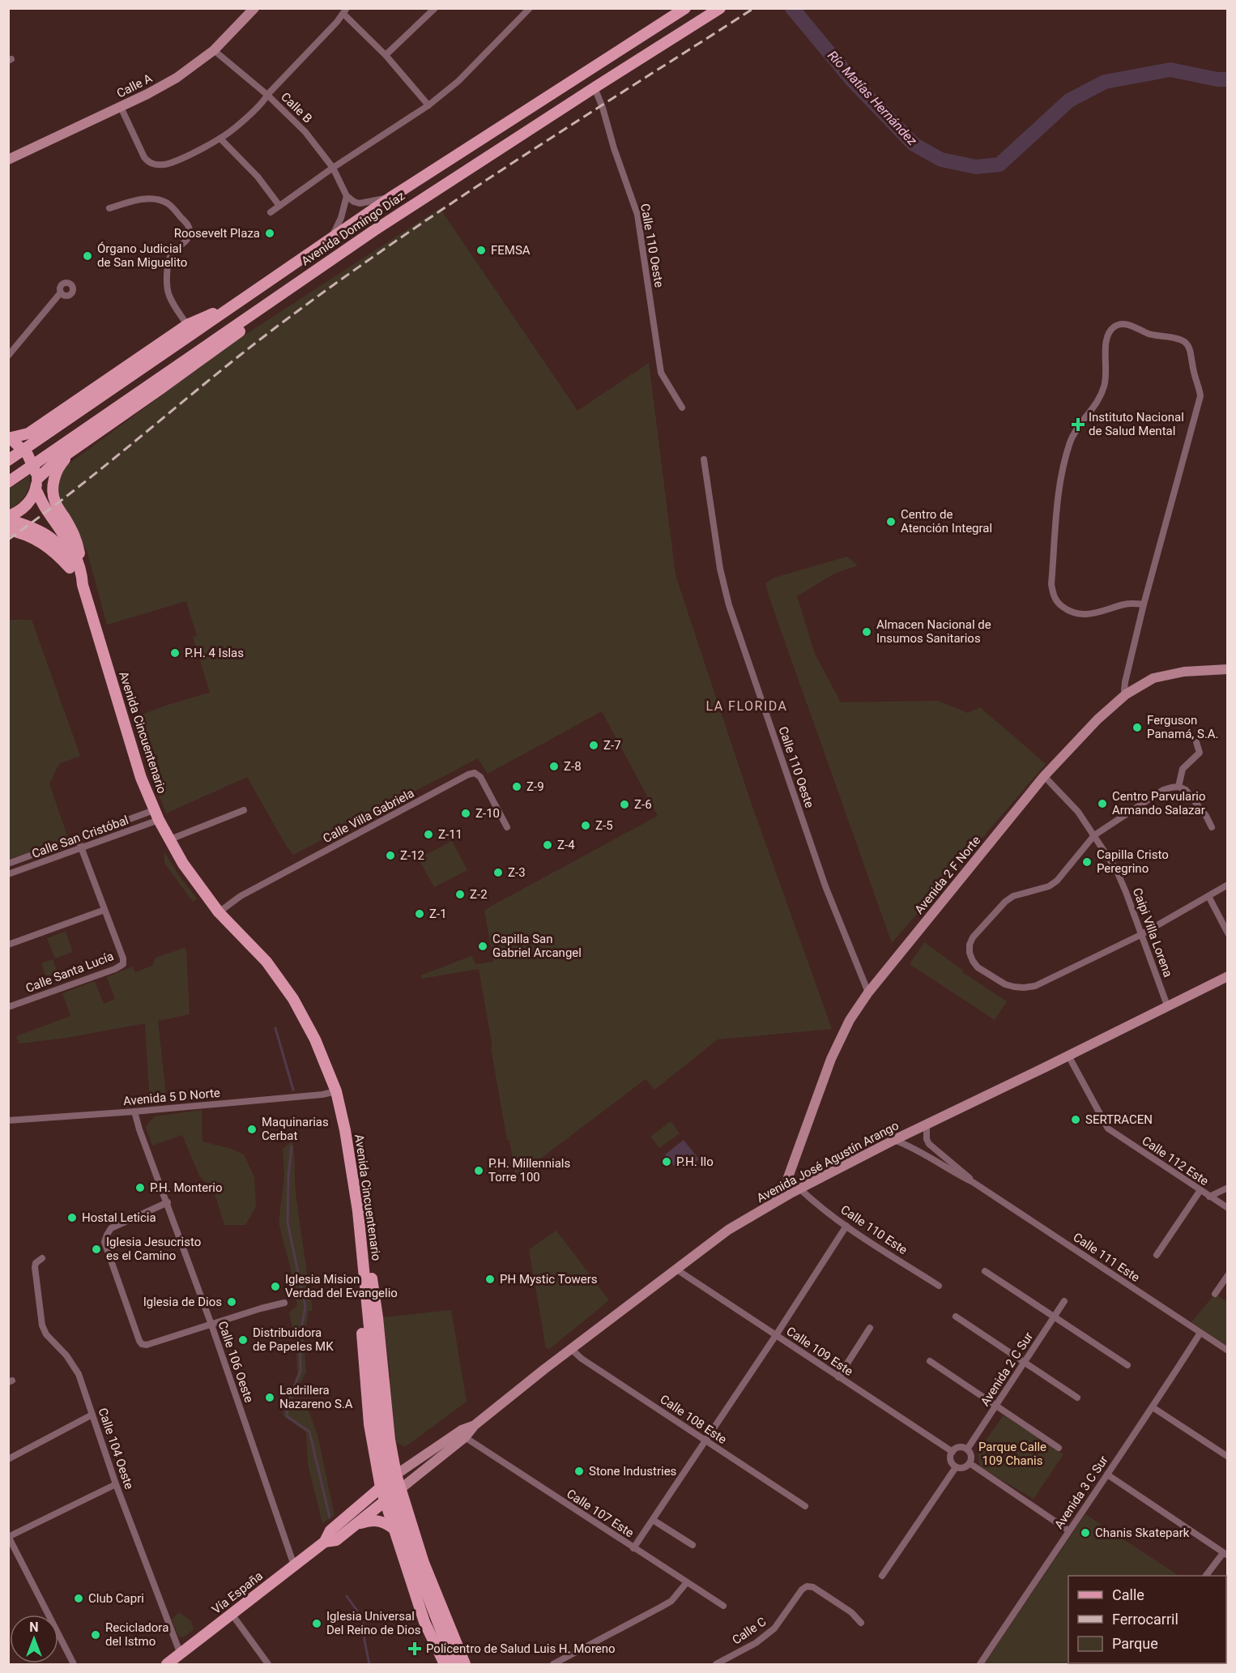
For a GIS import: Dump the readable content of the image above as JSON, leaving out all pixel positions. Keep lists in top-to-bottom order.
{
  "streets": {
    "main road": [
      "Calle A",
      "Avenida Domingo Díaz",
      "Avenida Cincuentenario",
      "Avenida 2 F Norte",
      "Avenida José Agustín Arango",
      "Vía España"
    ],
    "street": [
      "Calle B",
      "Calle 110 Oeste",
      "Calle Villa Gabriela",
      "Calle San Cristóbal",
      "Caipi Villa Lorena",
      "Calle Santa Lucía",
      "Avenida 5 D Norte",
      "Calle 112 Este",
      "Calle 110 Este",
      "Calle 111 Este",
      "Calle 109 Este",
      "Calle 106 Oeste",
      "Avenida 2 C Sur",
      "Calle 108 Este",
      "Calle 104 Oeste",
      "Avenida 3 C Sur",
      "Calle 107 Este",
      "Calle C"
    ]
  },
  "crossings": [
    ["Calle A", "Calle B"],
    ["Avenida Domingo Díaz", "Calle 110 Oeste"],
    ["Calle 110 Oeste", "Avenida 2 F Norte"],
    ["Avenida Cincuentenario", "Calle Villa Gabriela"],
    ["Avenida Cincuentenario", "Calle San Cristóbal"],
    ["Avenida Cincuentenario", "Avenida 5 D Norte"],
    ["Calle San Cristóbal", "Calle Santa Lucía"],
    ["Avenida 2 F Norte", "Caipi Villa Lorena"],
    ["Avenida 2 F Norte", "Avenida José Agustín Arango"],
    ["Caipi Villa Lorena", "Avenida José Agustín Arango"],
    ["Avenida 5 D Norte", "Calle 106 Oeste"],
    ["Calle 112 Este", "Avenida José Agustín Arango"],
    ["Avenida José Agustín Arango", "Calle 110 Este"],
    ["Avenida José Agustín Arango", "Calle 111 Este"],
    ["Avenida José Agustín Arango", "Calle 109 Este"],
    ["Avenida José Agustín Arango", "Calle 108 Este"],
    ["Avenida José Agustín Arango", "Calle 107 Este"],
    ["Avenida José Agustín Arango", "Vía España"],
    ["Calle 111 Este", "Avenida 3 C Sur"],
    ["Calle 109 Este", "Avenida 2 C Sur"],
    ["Calle 106 Oeste", "Vía España"],
    ["Calle 104 Oeste", "Vía España"]
  ],
  "districts": ["LA FLORIDA"],
  "water": ["Río Matías Hernández"],
  "parks": ["Parque Calle 109 Chanis"],
  "places": {
    "other": [
      "Roosevelt Plaza",
      "FEMSA",
      "Órgano Judicial de San Miguelito",
      "Centro de Atención Integral",
      "Almacen Nacional de Insumos Sanitarios",
      "P.H. 4 Islas",
      "Ferguson Panamá, S.A.",
      "Z-7",
      "Z-8",
      "Z-9",
      "Centro Parvulario Armando Salazar",
      "Z-6",
      "Z-10",
      "Z-5",
      "Z-11",
      "Z-4",
      "Z-12",
      "Capilla Cristo Peregrino",
      "Z-3",
      "Z-2",
      "Z-1",
      "Capilla San Gabriel Arcangel",
      "SERTRACEN",
      "Maquinarias Cerbat",
      "P.H. Ilo",
      "P.H. Millennials Torre 100",
      "P.H. Monterio",
      "Hostal Leticia",
      "Iglesia Jesucristo es el Camino",
      "PH Mystic Towers",
      "Iglesia Mision Verdad del Evangelio",
      "Iglesia de Dios",
      "Distribuidora de Papeles MK",
      "Ladrillera Nazareno S.A",
      "Stone Industries",
      "Chanis Skatepark",
      "Club Capri",
      "Iglesia Universal Del Reino de Dios",
      "Recicladora del Istmo"
    ],
    "health": ["Instituto Nacional de Salud Mental", "Policentro de Salud Luis H. Moreno"]
  },
  "legend": ["Calle", "Ferrocarril", "Parque"],
  "north": "top"
}
